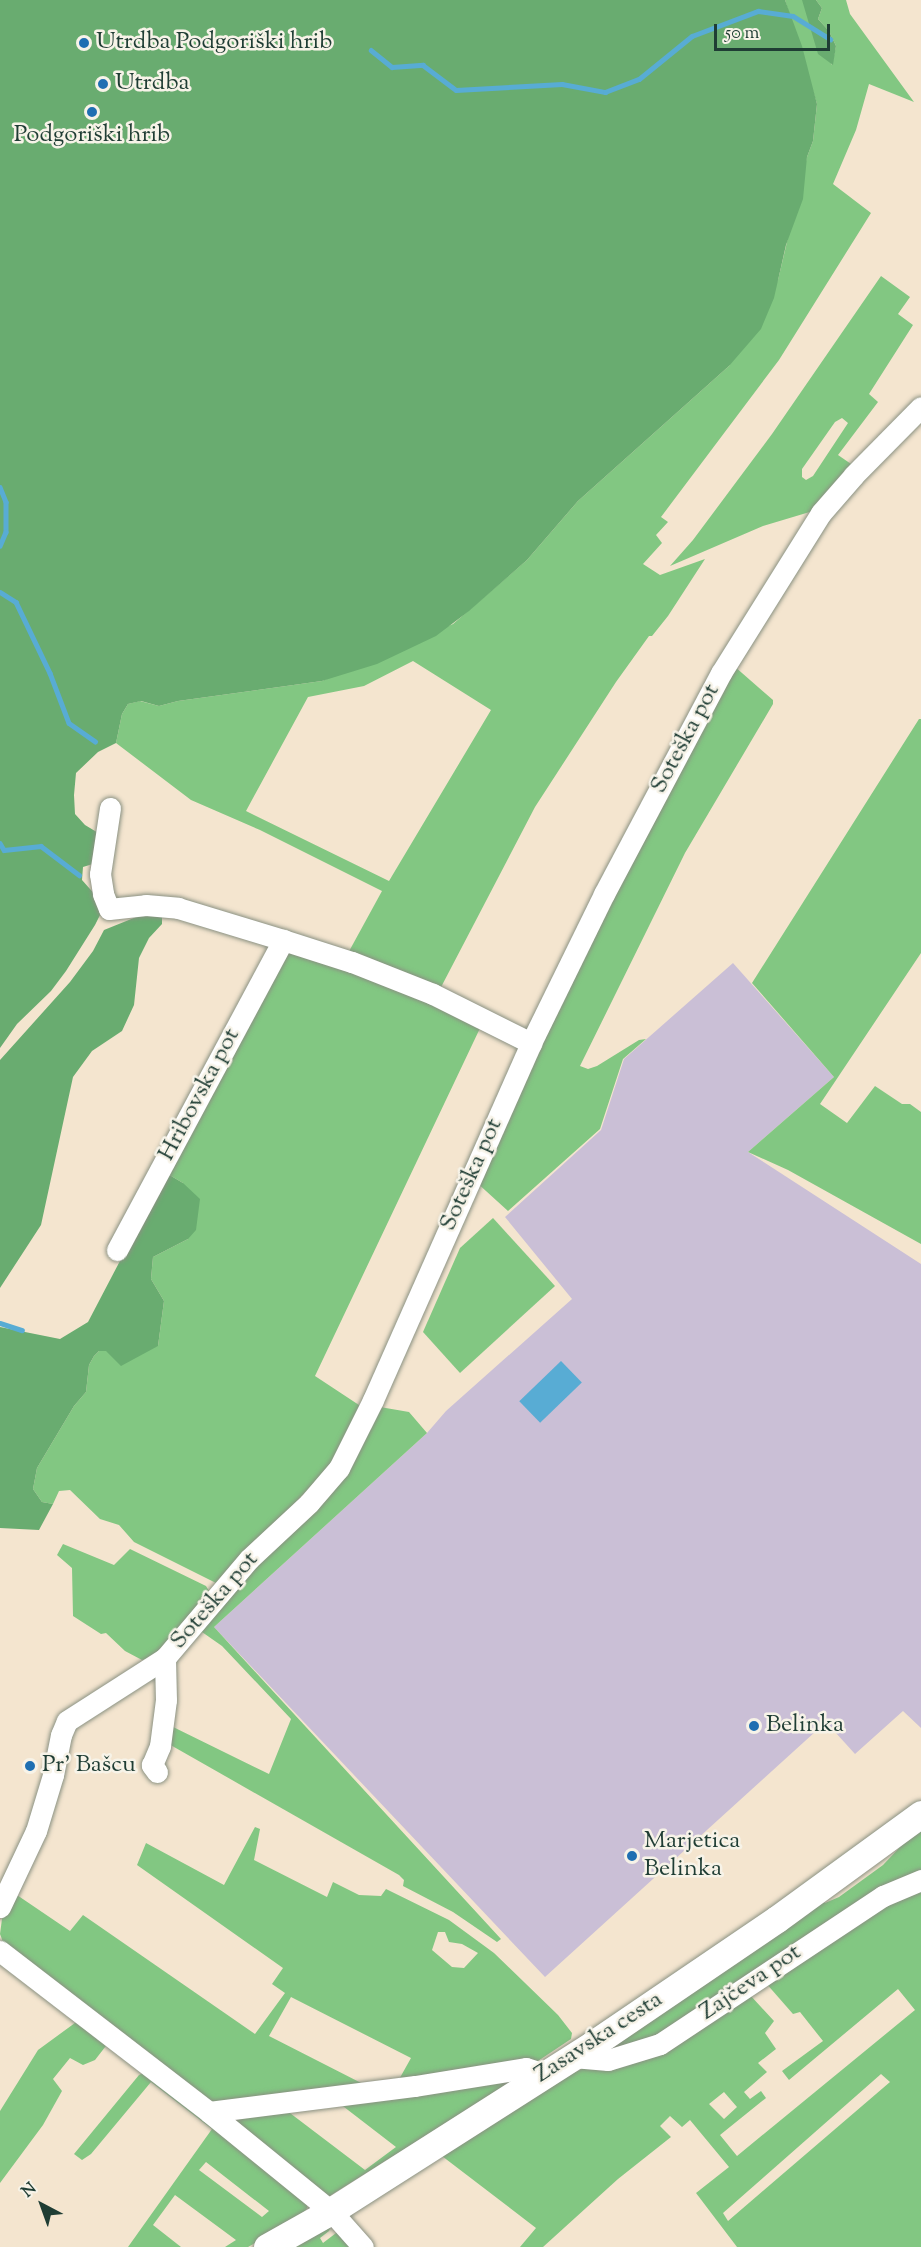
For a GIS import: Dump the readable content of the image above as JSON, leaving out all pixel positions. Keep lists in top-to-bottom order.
{
  "streets": {
    "main road": ["Zasavska cesta"],
    "street": ["Soteška pot", "Hribovska pot", "Zajčeva pot"]
  },
  "crossings": [
    ["Zajčeva pot", "Zasavska cesta"]
  ],
  "places": [
    "Utrdba Podgoriški hrib",
    "Utrdba",
    "Podgoriški hrib",
    "Belinka",
    "Pr' Bašcu",
    "Marjetica Belinka"
  ],
  "scale_bar": "50 m",
  "north": "top left"
}
